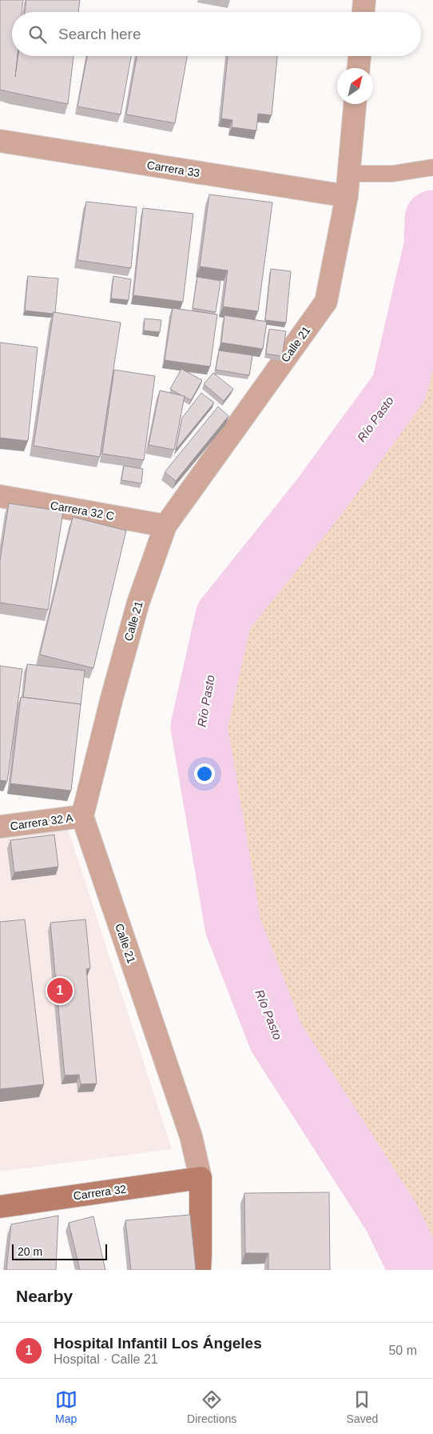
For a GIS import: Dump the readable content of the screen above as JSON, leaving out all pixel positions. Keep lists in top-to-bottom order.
{
  "streets": {
    "main road": ["Carrera 32"],
    "street": [
      "Carrera 33",
      "Calle 21",
      "Carrera 32 C",
      "Carrera 32 A"
    ]
  },
  "crossings": [
    ["Carrera 33", "Calle 21"],
    ["Calle 21", "Carrera 32 C"],
    ["Calle 21", "Carrera 32 A"],
    ["Calle 21", "Carrera 32"]
  ],
  "water": ["Río Pasto"],
  "scale_bar": "20 m",
  "north": "top right",
  "page": {
    "search": "Search here",
    "pins": "1",
    "scale": "20 m",
    "heading": "Nearby",
    "list": [
      {
        "mark": "1",
        "name": "Hospital Infantil Los Ángeles",
        "note": "Hospital · Calle 21",
        "value": "50 m"
      }
    ],
    "nav": ["Map", "Directions", "Saved"]
  }
}
